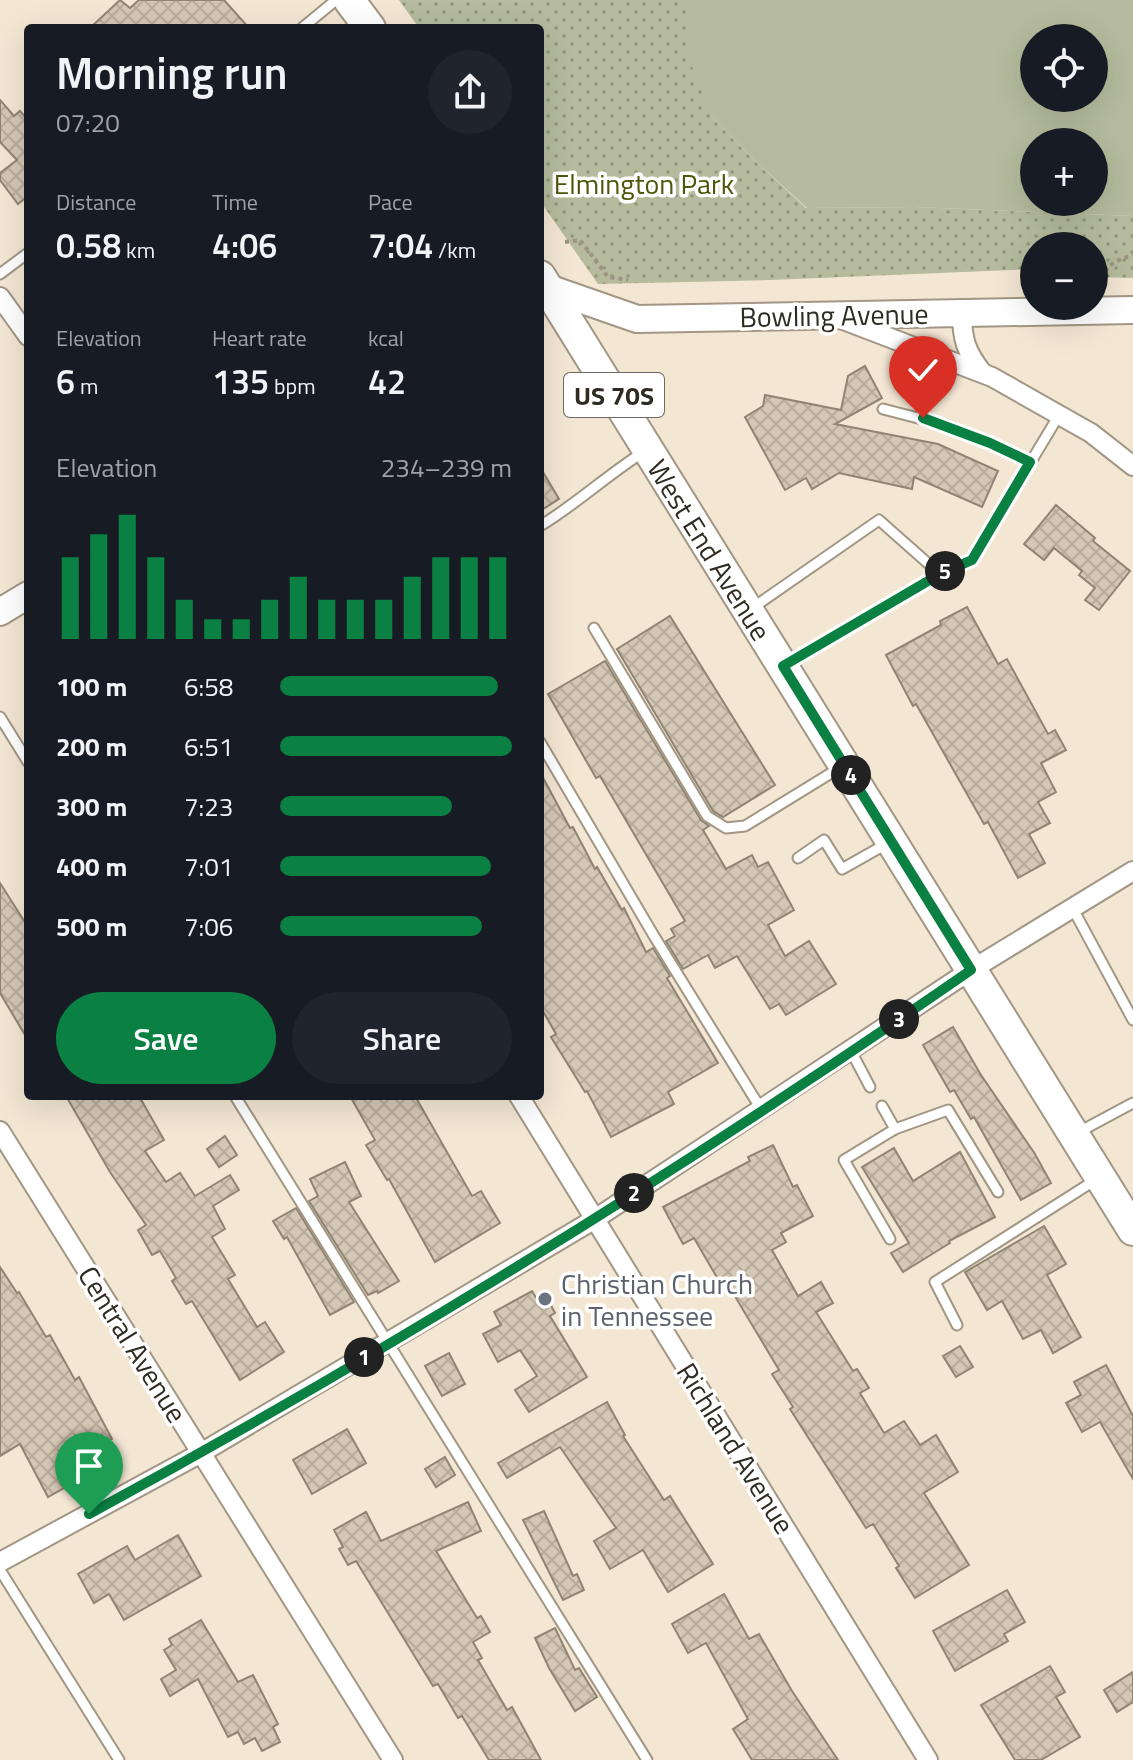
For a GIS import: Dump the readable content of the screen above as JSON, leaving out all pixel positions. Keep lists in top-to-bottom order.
{
  "streets": {
    "main road": ["US 70S", "West End Avenue"],
    "street": ["Bowling Avenue", "Central Avenue", "Richland Avenue"]
  },
  "parks": ["Elmington Park"],
  "places": ["Christian Church in Tennessee"],
  "page": {
    "map_buttons": ["+", "−"],
    "heading": ["Morning run", "07:20"],
    "stats": [
      ["Distance", "0.58 km"],
      ["Time", "4:06"],
      ["Pace", "7:04 /km"],
      ["Elevation", "6 m"],
      ["Heart rate", "135 bpm"],
      ["kcal", "42"]
    ],
    "chart": ["Elevation", "234–239 m"],
    "pins": [
      "5",
      "4",
      "3",
      "2",
      "1"
    ],
    "list": [
      {
        "name": "100 m",
        "note": "6:58"
      },
      {
        "name": "200 m",
        "note": "6:51"
      },
      {
        "name": "300 m",
        "note": "7:23"
      },
      {
        "name": "400 m",
        "note": "7:01"
      },
      {
        "name": "500 m",
        "note": "7:06"
      }
    ],
    "buttons": ["Save", "Share"]
  }
}
